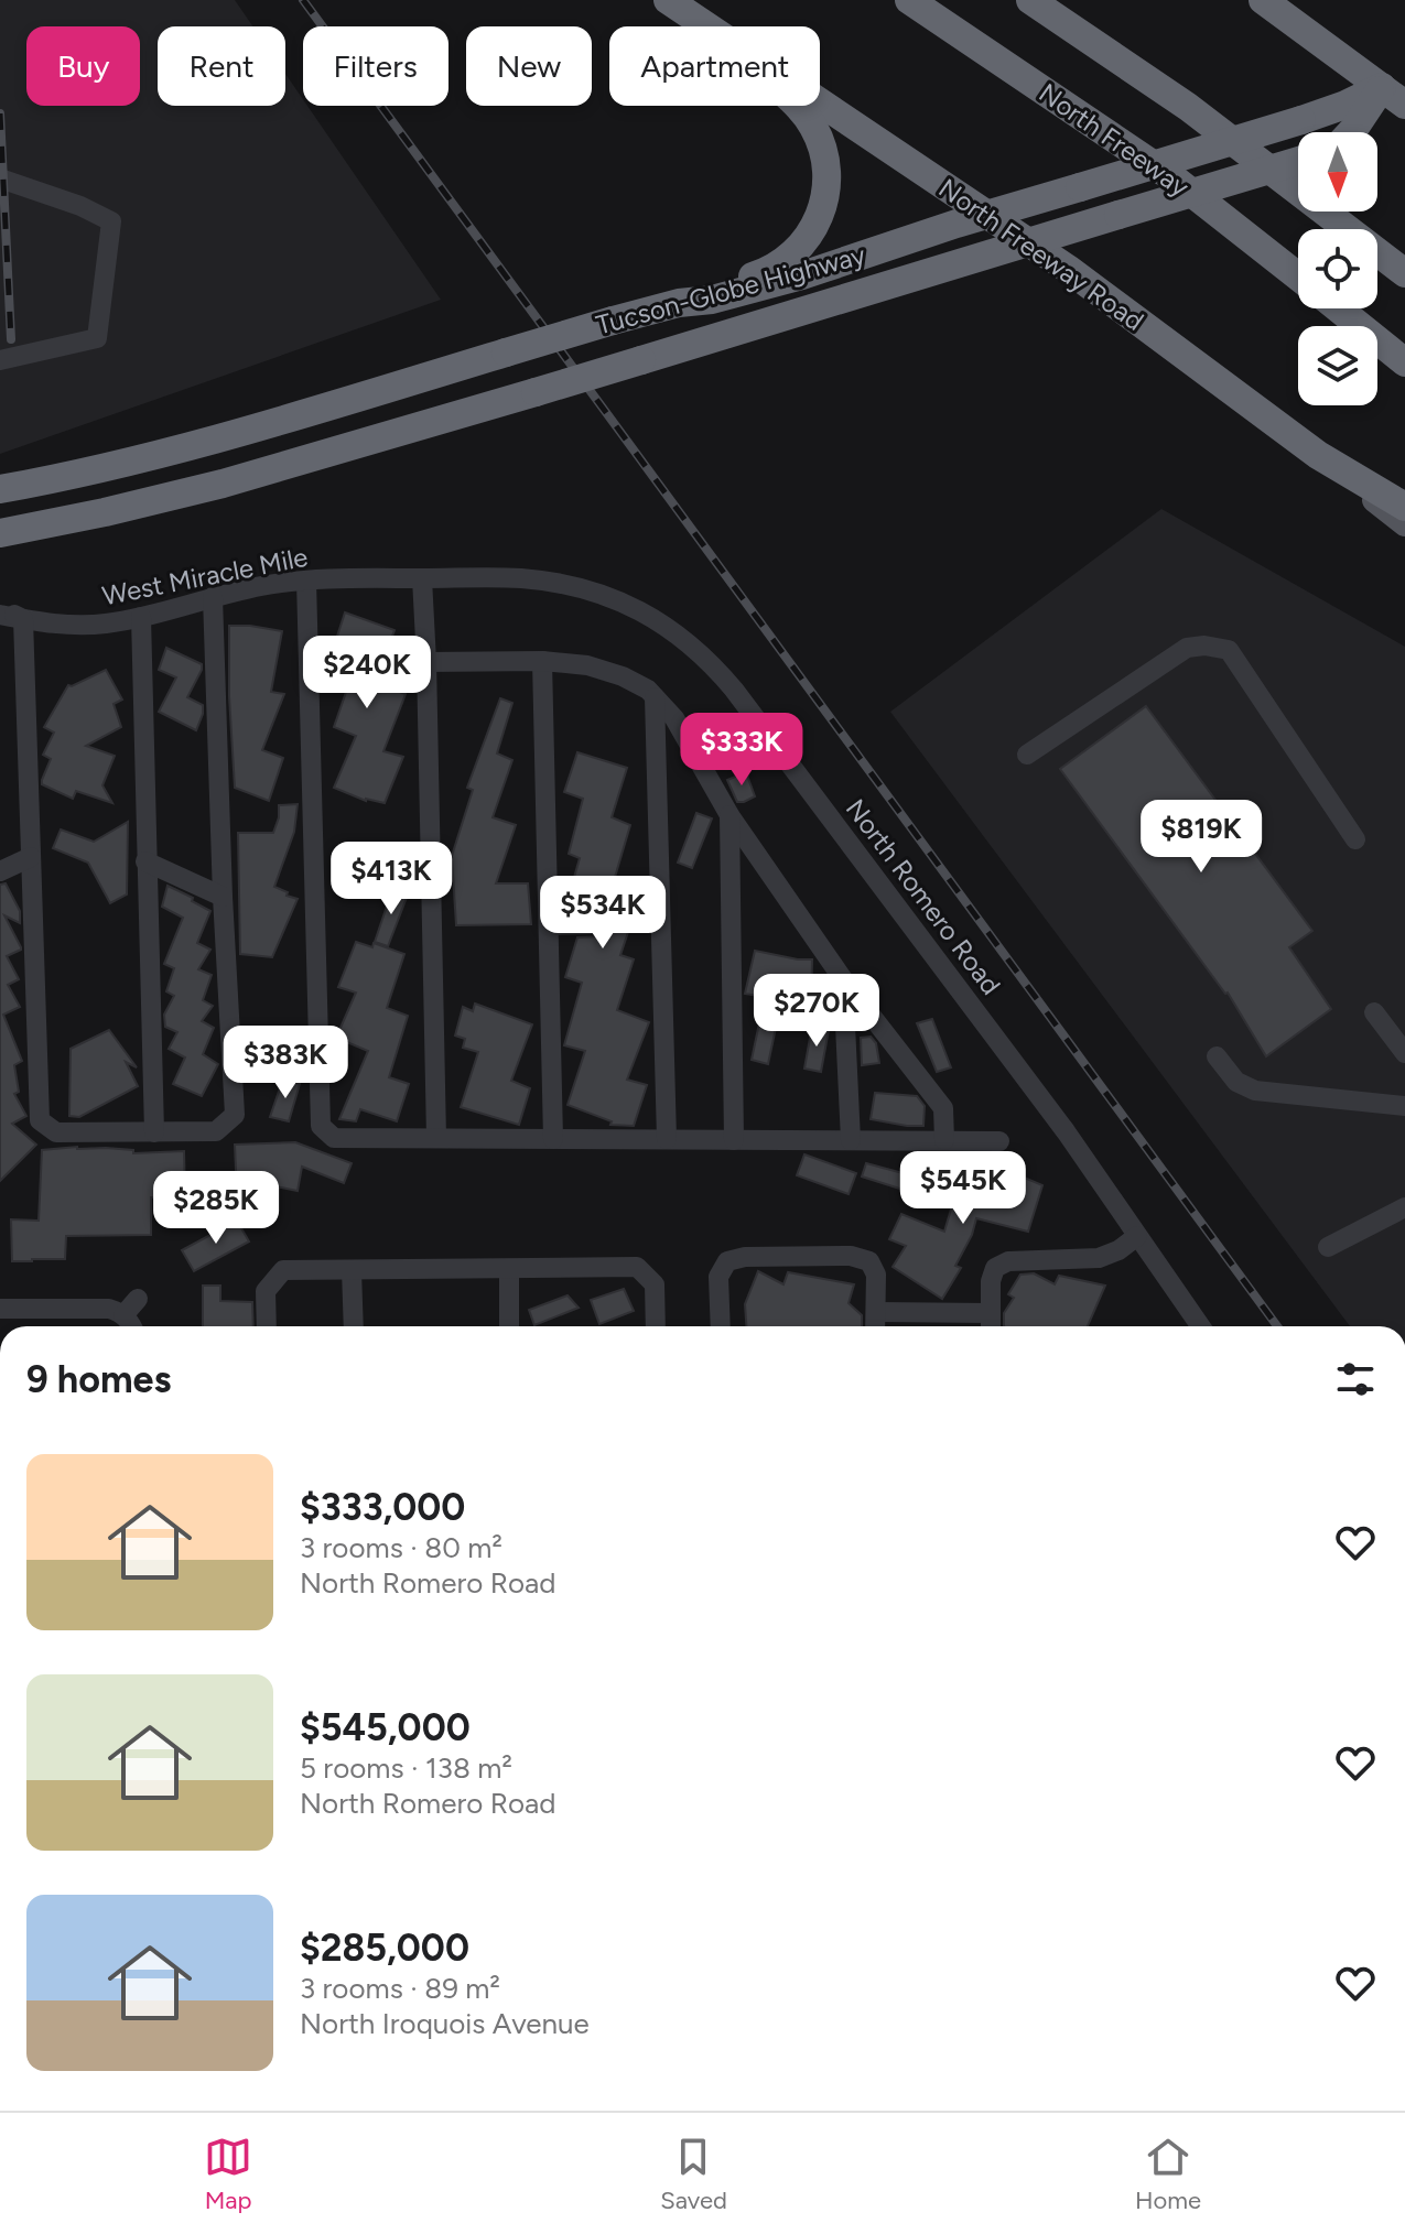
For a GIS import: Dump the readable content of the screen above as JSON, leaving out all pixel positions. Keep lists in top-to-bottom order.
{
  "streets": {
    "highway": ["North Freeway", "North Freeway Road", "Tucson-Globe Highway"],
    "street": ["West Miracle Mile", "North Romero Road"]
  },
  "crossings": [
    ["North Freeway Road", "Tucson-Globe Highway"],
    ["West Miracle Mile", "North Romero Road"]
  ],
  "north": "bottom",
  "page": {
    "chip": [
      "Buy",
      "Rent",
      "Filters",
      "New",
      "Apartment"
    ],
    "price": [
      "$240K",
      "$333K",
      "$819K",
      "$413K",
      "$534K",
      "$270K",
      "$383K",
      "$545K",
      "$285K"
    ],
    "heading": "9 homes",
    "list": [
      {
        "name": "$333,000",
        "note": "3 rooms · 80 m² · North Romero Road"
      },
      {
        "name": "$545,000",
        "note": "5 rooms · 138 m² · North Romero Road"
      },
      {
        "name": "$285,000",
        "note": "3 rooms · 89 m² · North Iroquois Avenue"
      }
    ],
    "tabs": ["Map", "Saved", "Home"]
  }
}
